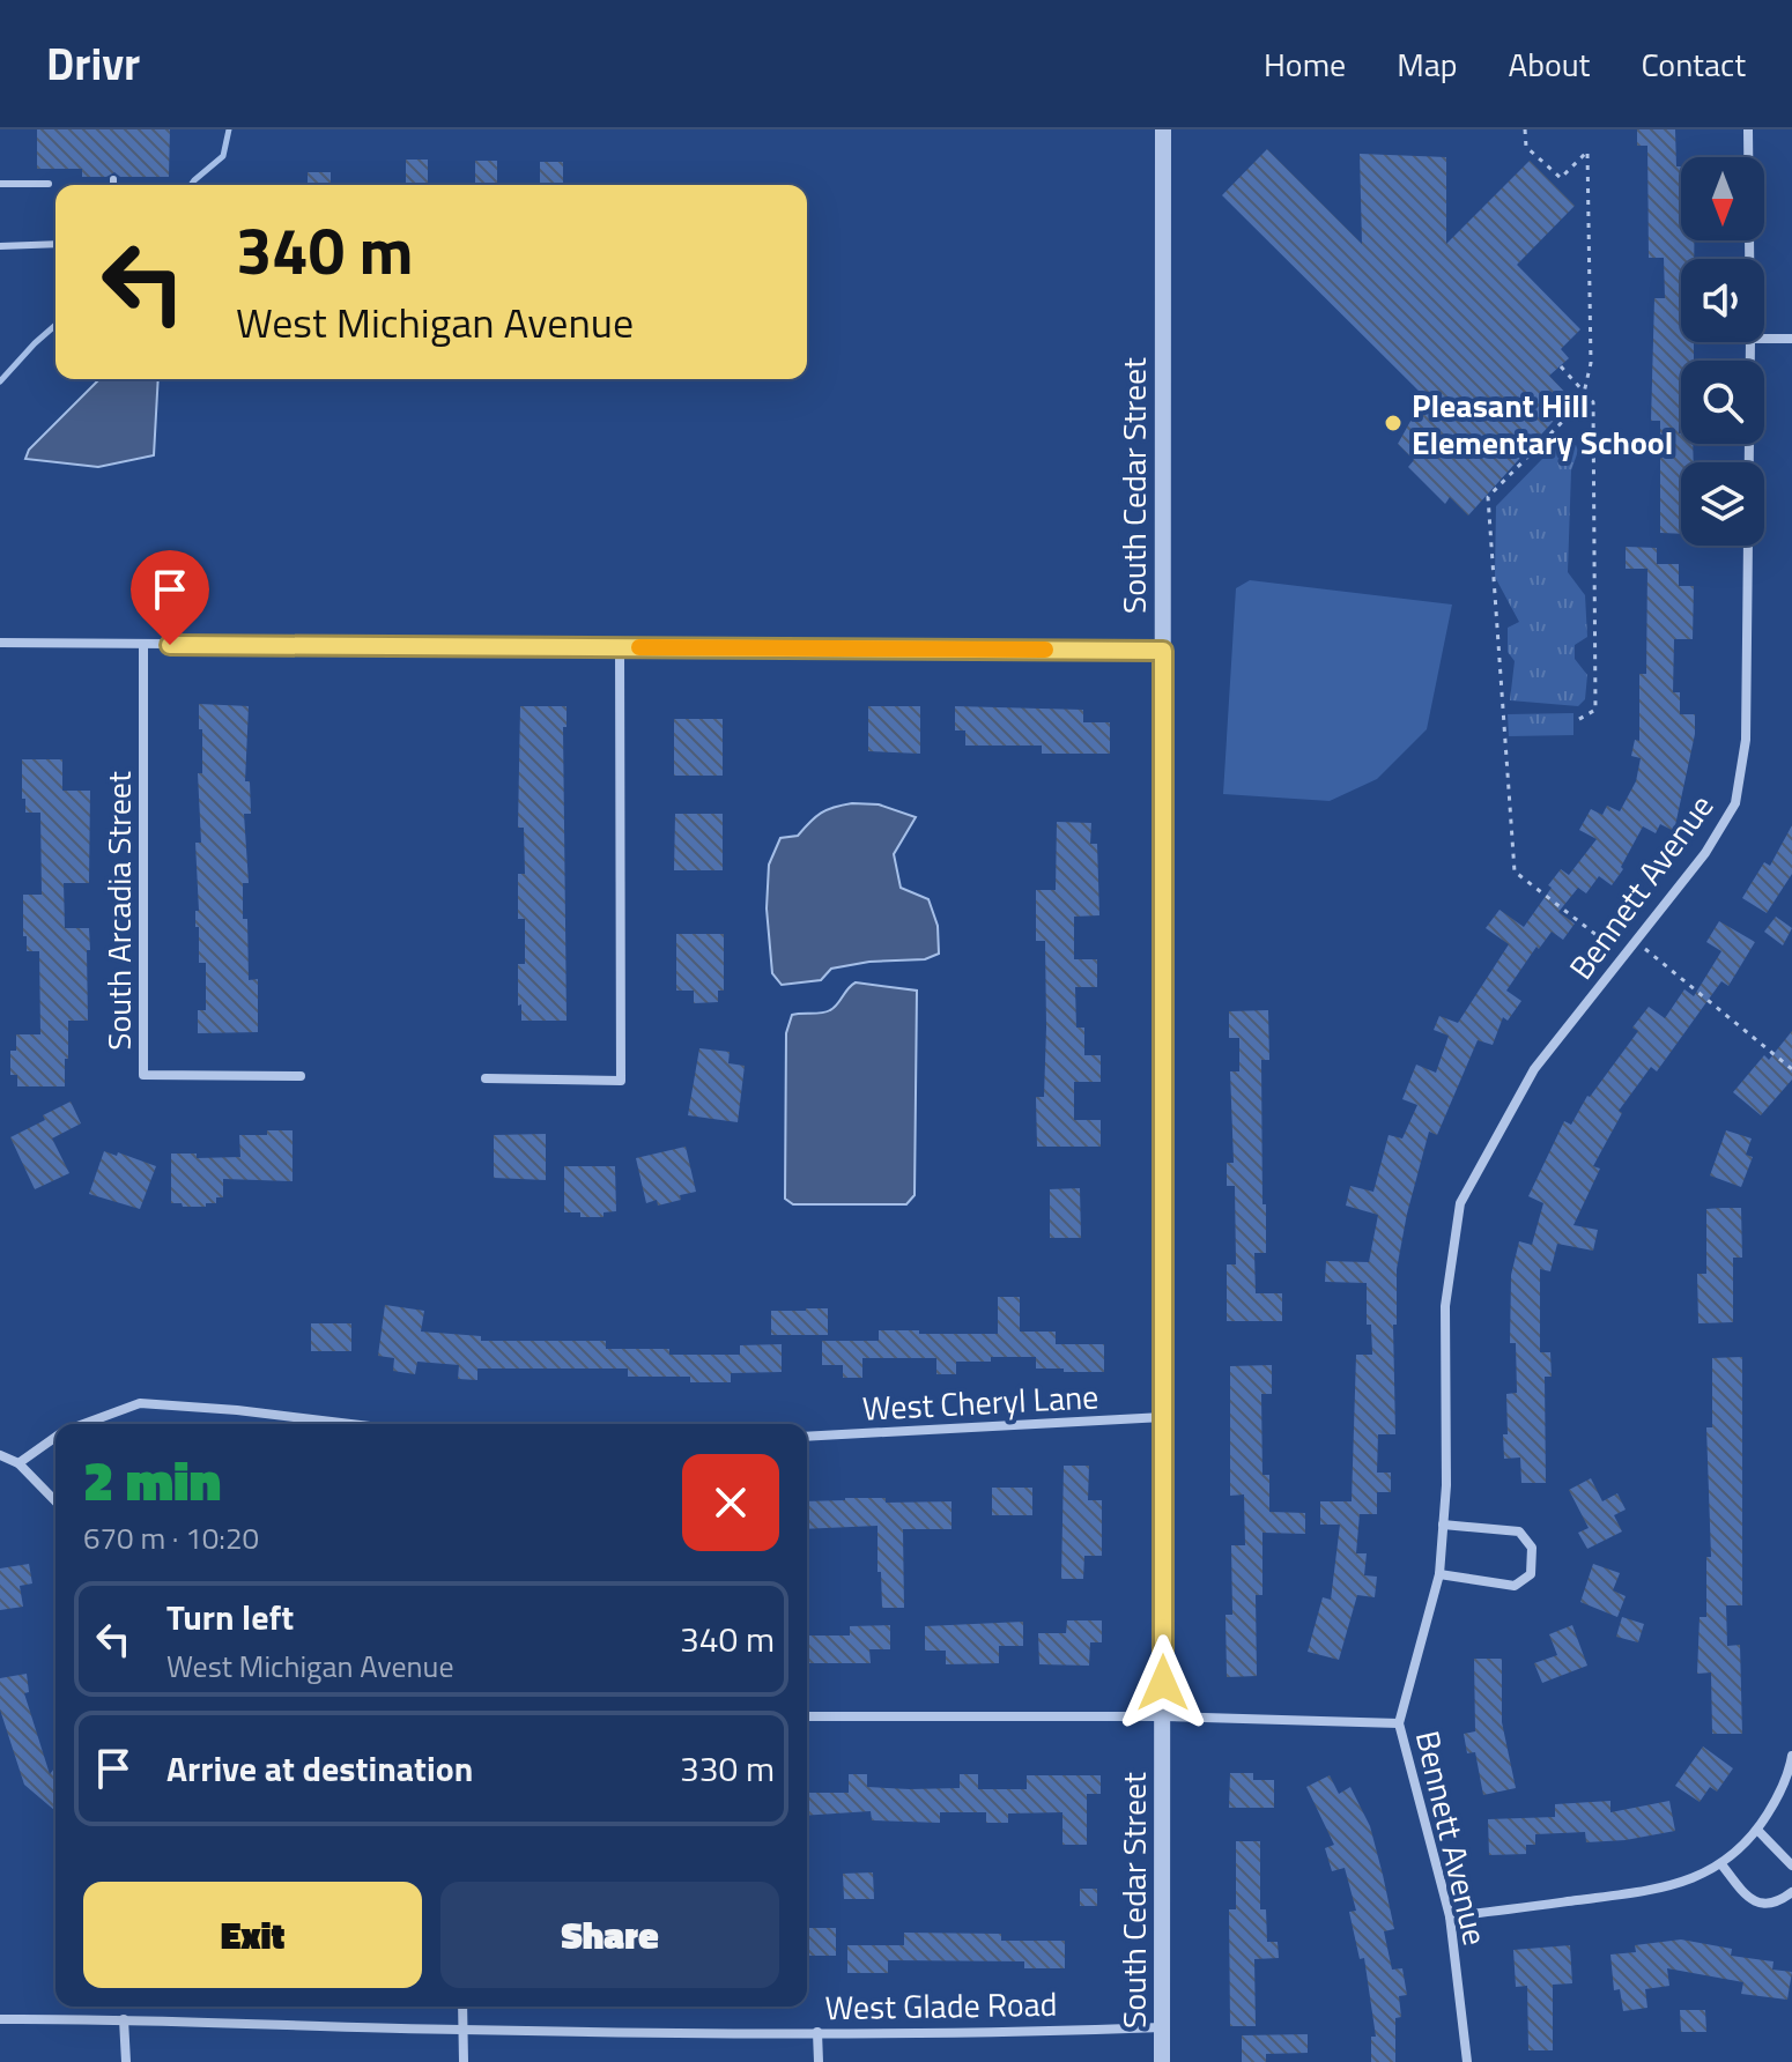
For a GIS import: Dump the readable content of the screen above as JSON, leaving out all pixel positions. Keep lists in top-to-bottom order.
{
  "streets": {
    "street": [
      "South Cedar Street",
      "Bennett Avenue",
      "South Arcadia Street",
      "West Cheryl Lane",
      "West Glade Road"
    ]
  },
  "crossings": [
    ["South Cedar Street", "West Cheryl Lane"],
    ["South Cedar Street", "West Glade Road"]
  ],
  "places": ["Pleasant Hill Elementary School"],
  "north": "bottom",
  "page": {
    "header": "Drivr",
    "nav": [
      "Home",
      "Map",
      "About",
      "Contact"
    ],
    "turn": ["340 m", "West Michigan Avenue"],
    "heading": ["2 min", "670 m · 10:20"],
    "list": [
      {
        "name": "Turn left",
        "note": "West Michigan Avenue",
        "value": "340 m"
      },
      {
        "name": "Arrive at destination",
        "value": "330 m"
      }
    ],
    "buttons": ["Exit", "Share"]
  }
}
